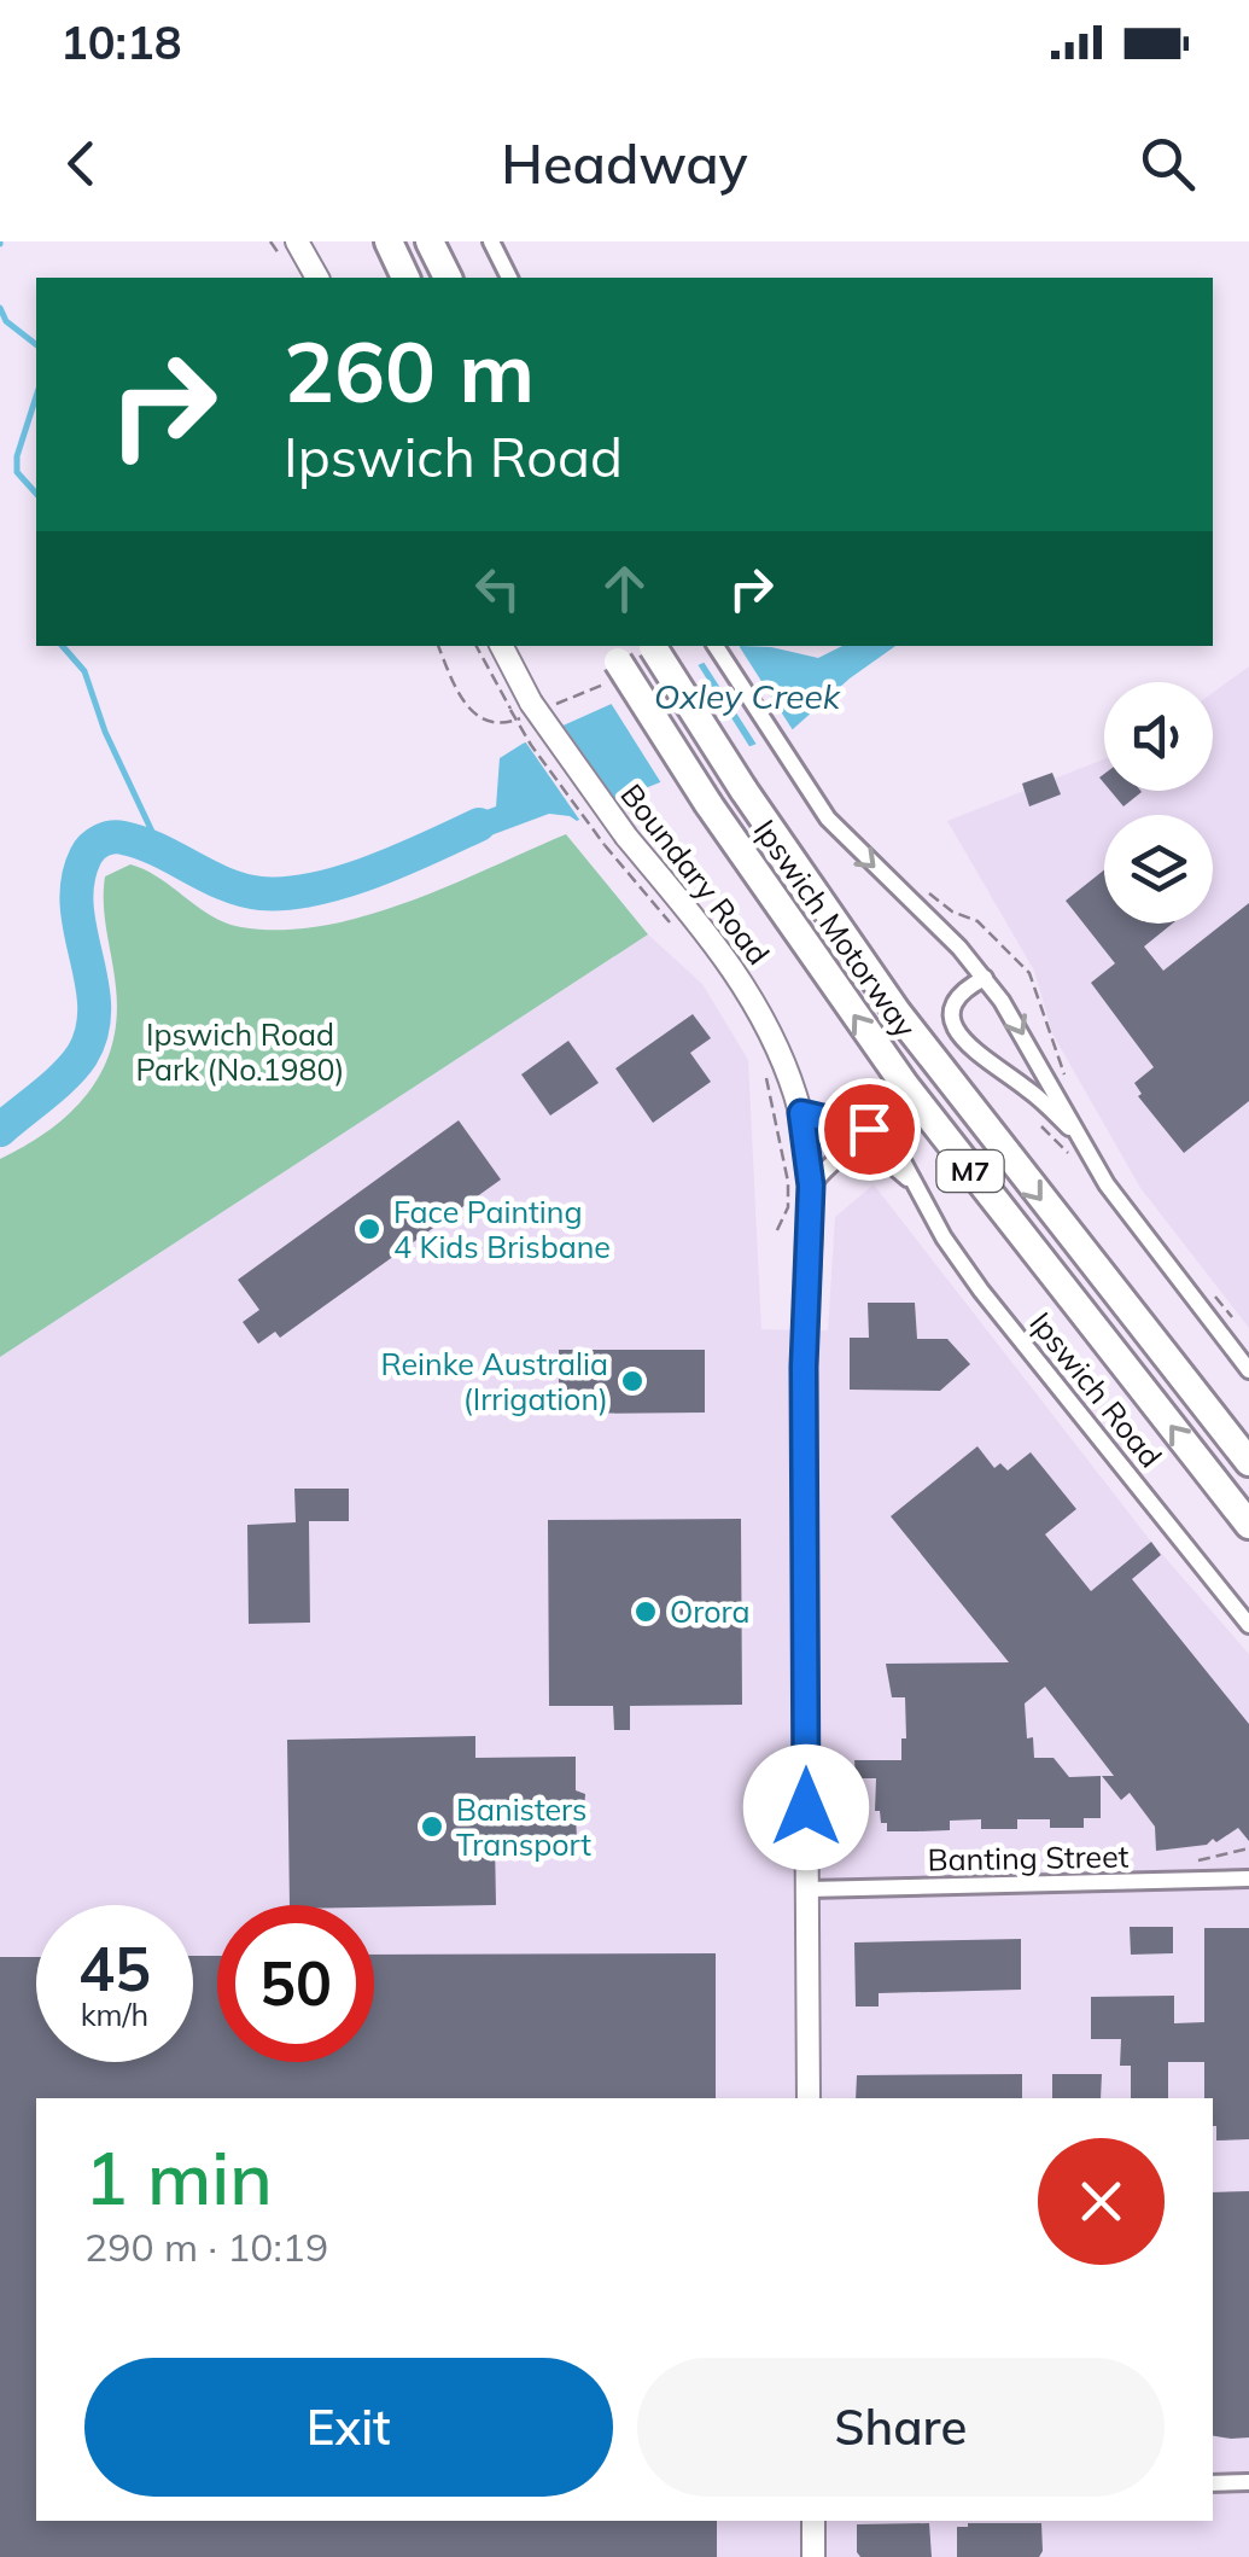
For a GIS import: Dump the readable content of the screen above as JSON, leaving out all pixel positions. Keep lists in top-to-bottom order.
{
  "streets": {
    "highway": ["Ipswich Motorway", "M7"],
    "main road": ["Boundary Road"],
    "street": ["Ipswich Road", "Banting Street"]
  },
  "crossings": [
    ["Boundary Road", "Ipswich Road"],
    ["Boundary Road", "Banting Street"]
  ],
  "water": ["Oxley Creek"],
  "parks": ["Ipswich Road Park (No.1980)"],
  "places": [
    "Face Painting 4 Kids Brisbane",
    "Reinke Australia (Irrigation)",
    "Orora",
    "Banisters Transport"
  ],
  "page": {
    "status": "10:18",
    "header": "Headway",
    "turn": ["260 m", "Ipswich Road"],
    "speed": "45 km/h",
    "limit": "50",
    "heading": ["1 min", "290 m · 10:19"],
    "buttons": ["Exit", "Share"]
  }
}
